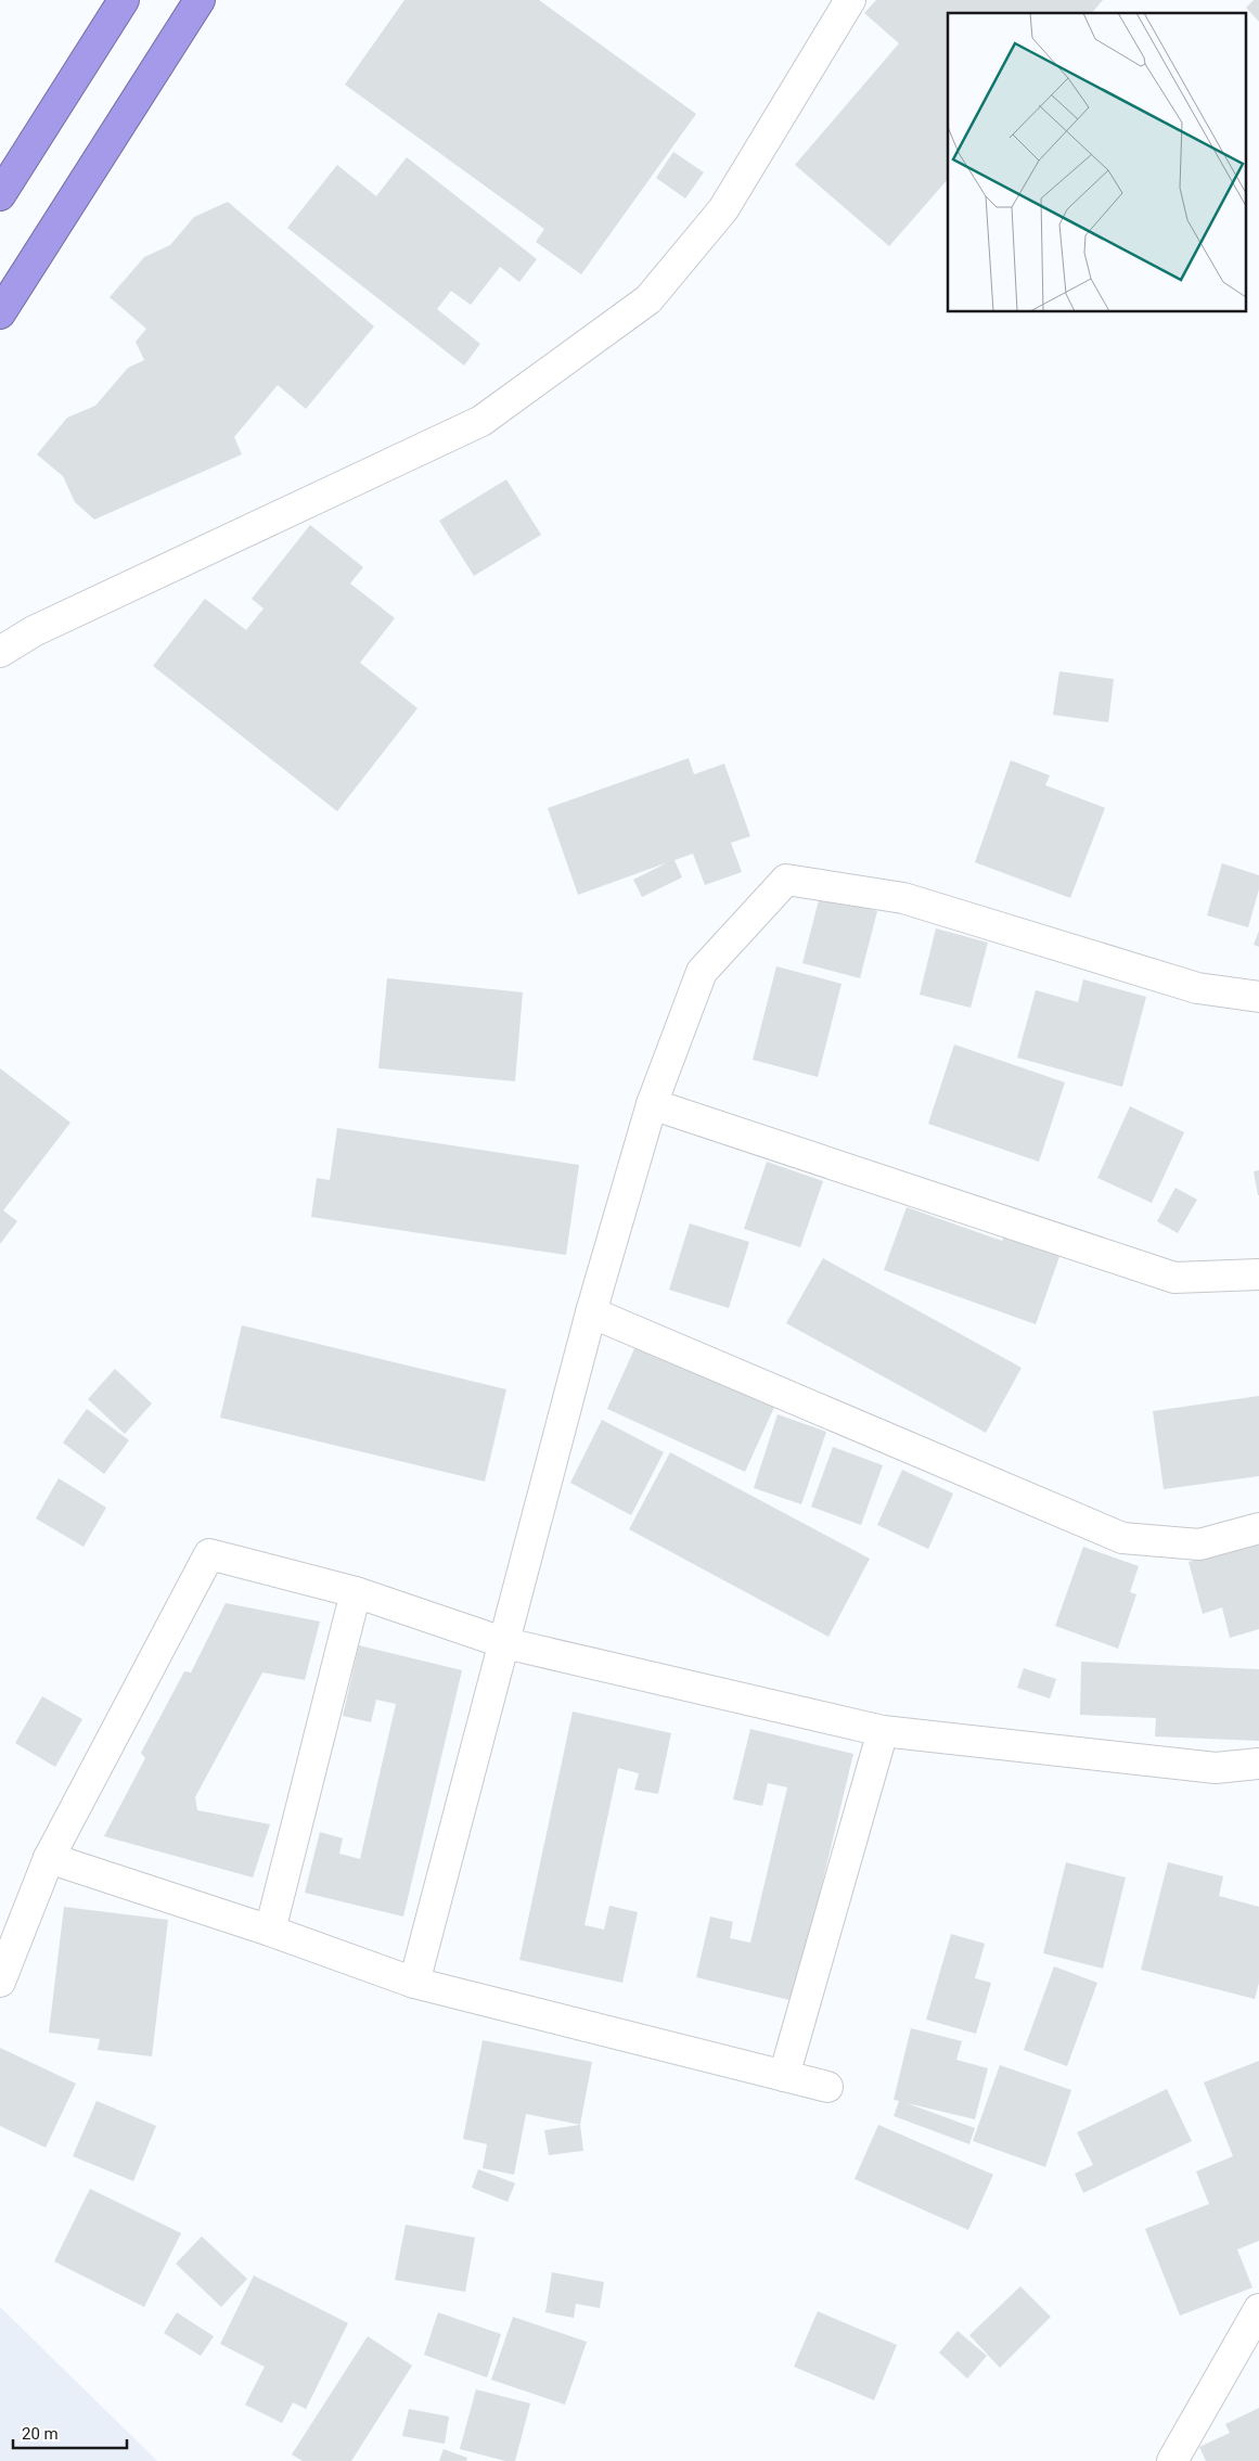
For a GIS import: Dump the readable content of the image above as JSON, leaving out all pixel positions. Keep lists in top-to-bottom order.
{
  "scale_bar": "20 m"
}
